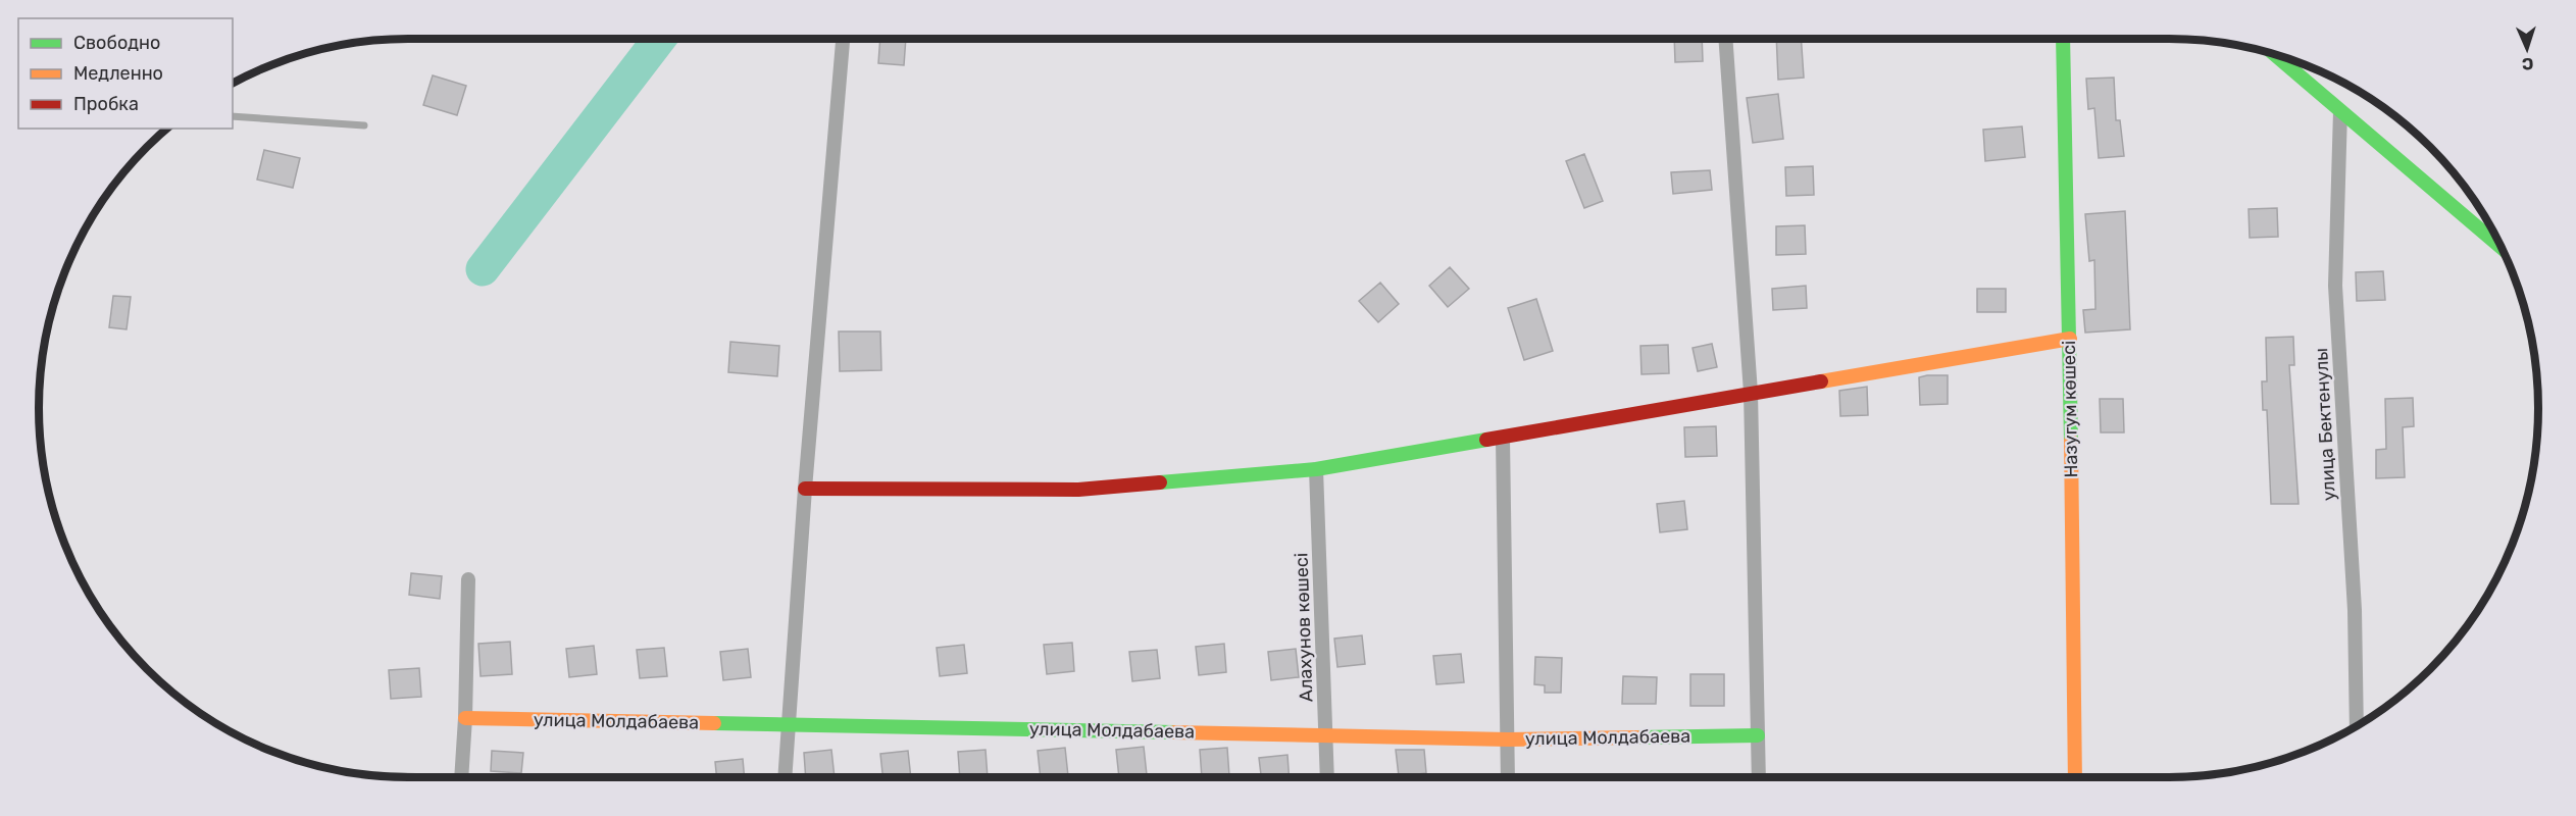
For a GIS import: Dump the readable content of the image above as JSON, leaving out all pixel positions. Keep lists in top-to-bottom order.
{
  "streets": {
    "street": [
      "Назугум көшесі",
      "улица Бектенулы",
      "Алахунов көшесі",
      "улица Молдабаева"
    ]
  },
  "crossings": [
    ["Алахунов көшесі", "улица Молдабаева"]
  ],
  "legend": ["Свободно", "Медленно", "Пробка"],
  "north": "bottom"
}
